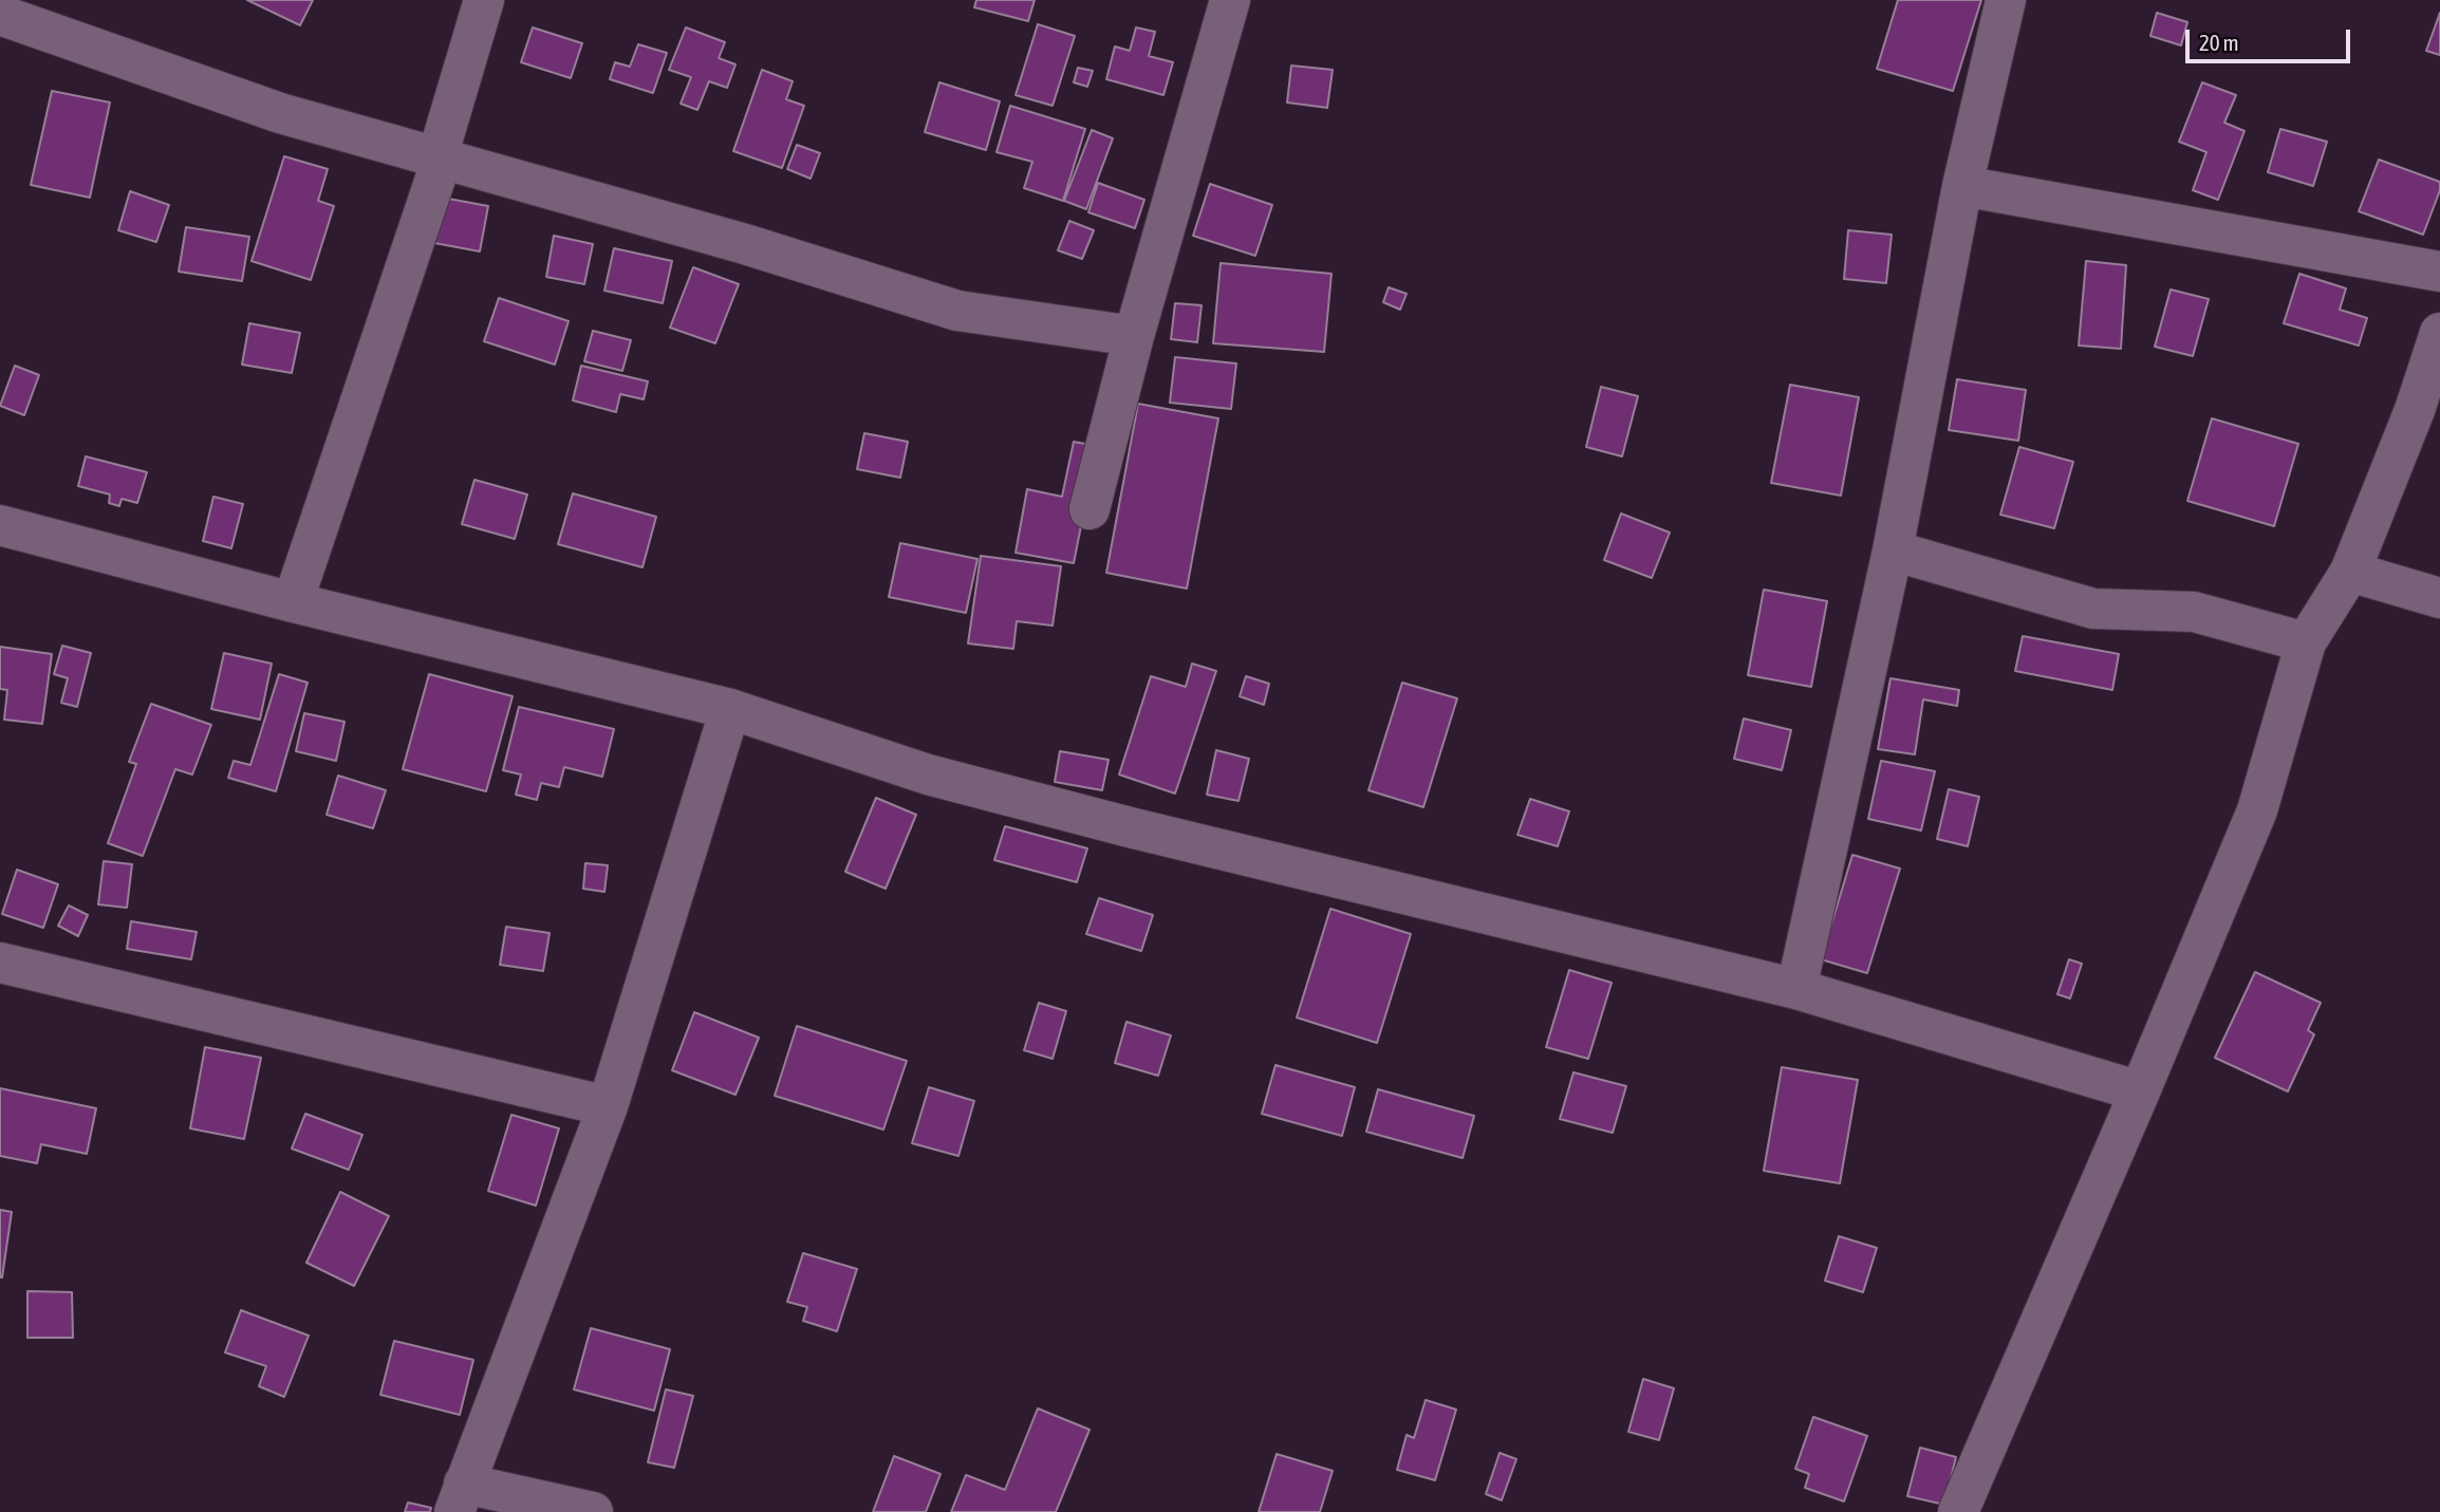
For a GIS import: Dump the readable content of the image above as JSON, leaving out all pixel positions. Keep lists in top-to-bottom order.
{
  "scale_bar": "20 m"
}
